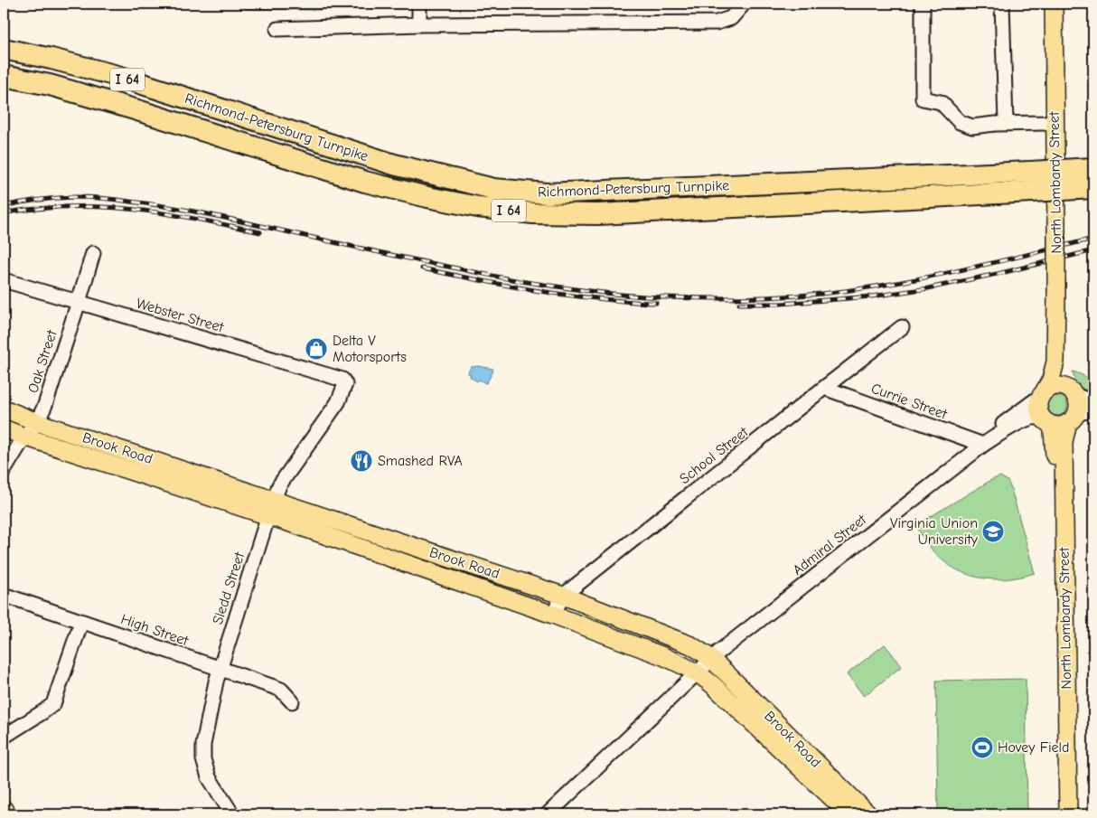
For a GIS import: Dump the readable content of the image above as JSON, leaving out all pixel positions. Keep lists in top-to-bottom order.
{
  "streets": {
    "highway": ["I 64", "Richmond-Petersburg Turnpike"],
    "main road": ["North Lombardy Street", "Brook Road"],
    "street": [
      "Webster Street",
      "Oak Street",
      "Currie Street",
      "School Street",
      "Admiral Street",
      "Sledd Street",
      "High Street"
    ]
  },
  "crossings": [
    ["North Lombardy Street", "Admiral Street"],
    ["Webster Street", "Oak Street"],
    ["Webster Street", "Sledd Street"],
    ["Oak Street", "Brook Road"],
    ["Currie Street", "School Street"],
    ["Currie Street", "Admiral Street"],
    ["Brook Road", "School Street"],
    ["Brook Road", "Admiral Street"],
    ["Brook Road", "Sledd Street"],
    ["Sledd Street", "High Street"]
  ],
  "places": {
    "shop": ["Delta V Motorsports"],
    "restaurant": ["Smashed RVA"],
    "school or university": ["Virginia Union University"],
    "sports": ["Hovey Field"]
  }
}
